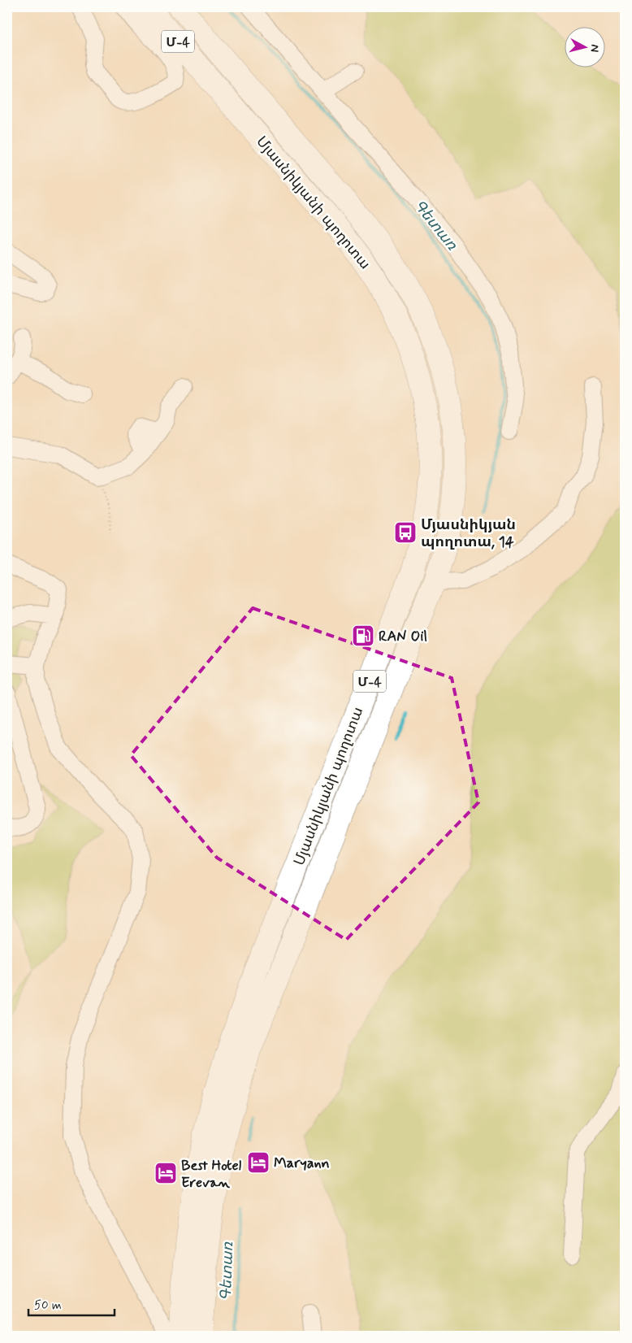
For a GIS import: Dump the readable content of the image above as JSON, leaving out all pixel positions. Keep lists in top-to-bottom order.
{
  "streets": {
    "highway": ["Մ-4", "Մյասնիկյանի պողոտա"]
  },
  "water": ["Գետառ"],
  "places": {
    "bus stop": ["Մյասնիկյան պողոտա, 14"],
    "fuel station": ["RAN Oil"],
    "hotel": ["Maryann", "Best Hotel Erevan"]
  },
  "scale_bar": "50 m",
  "north": "right"
}
